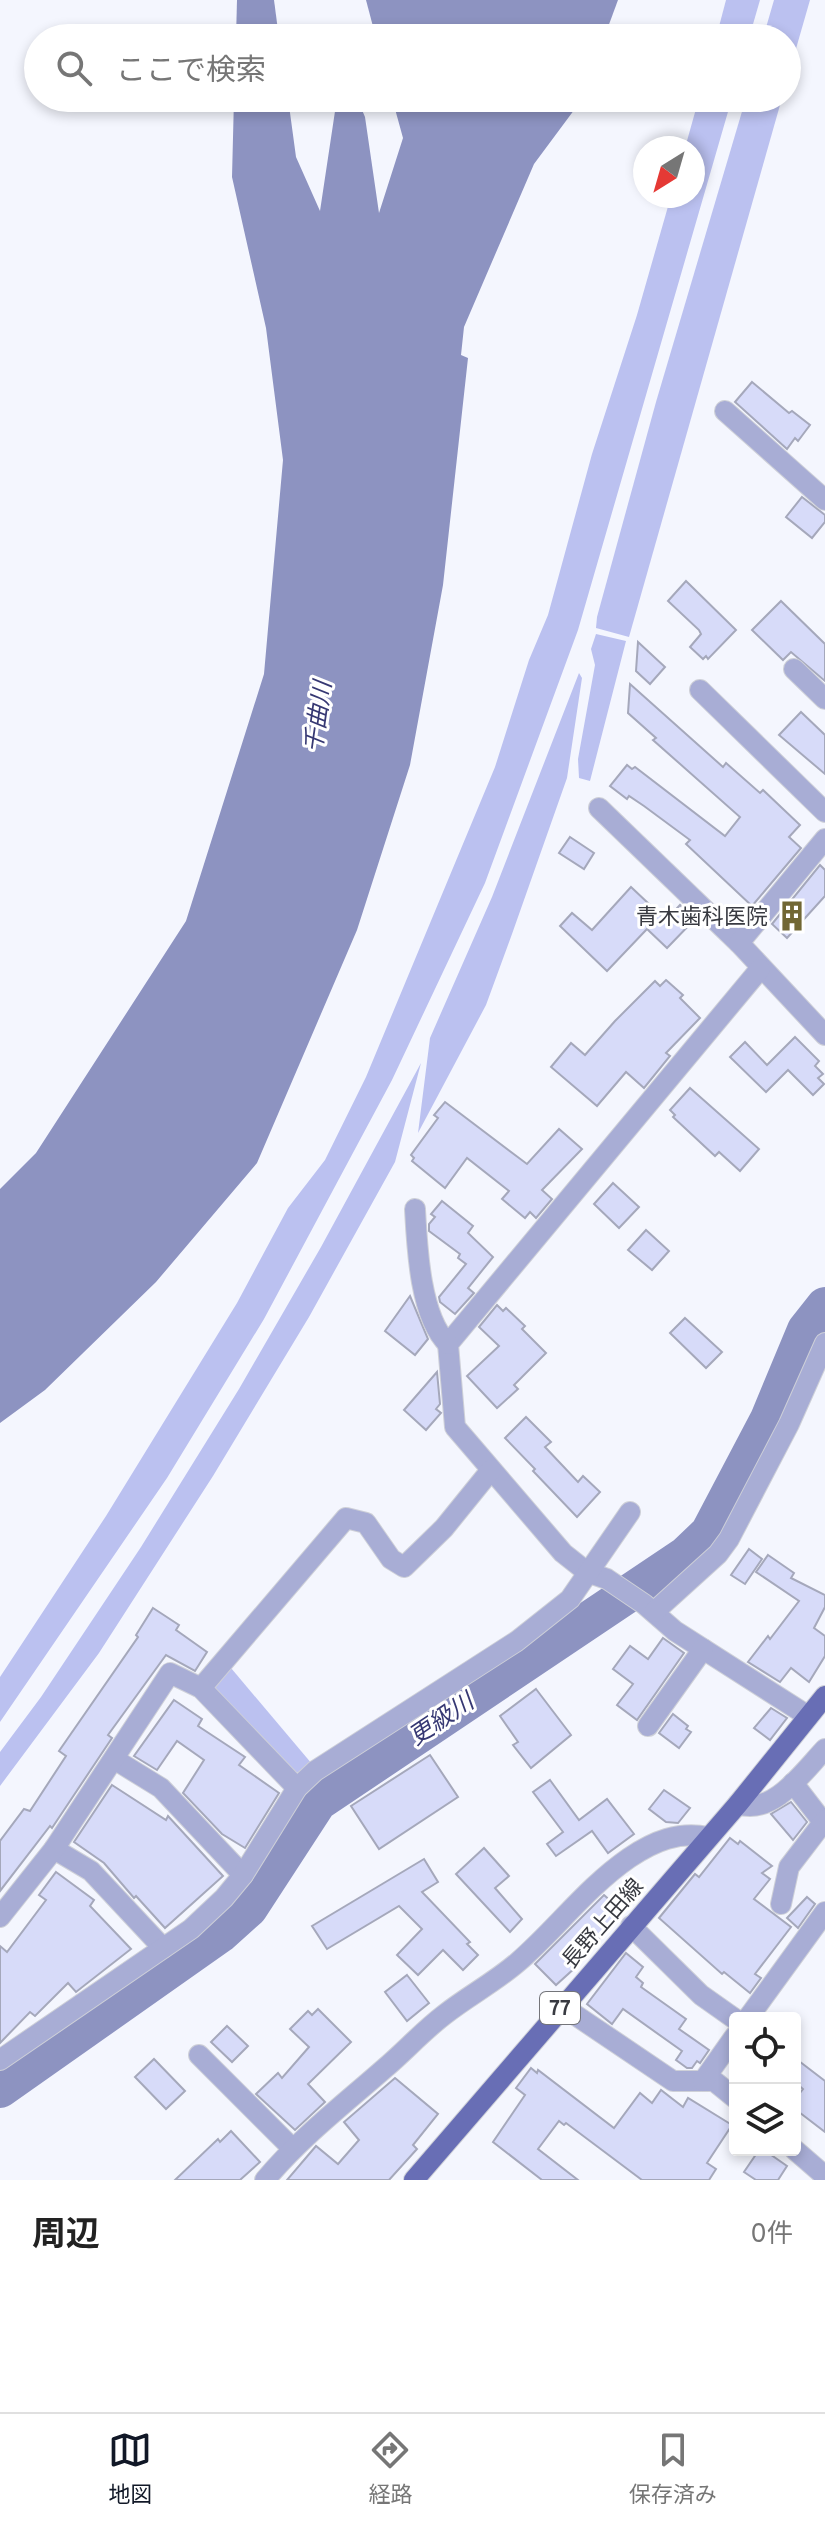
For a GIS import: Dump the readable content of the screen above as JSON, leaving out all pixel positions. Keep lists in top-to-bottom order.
{
  "streets": {
    "main road": ["長野上田線", "77"]
  },
  "water": ["千曲川", "更級川"],
  "places": {
    "building": ["青木歯科医院"]
  },
  "north": "bottom left",
  "page": {
    "search": "ここで検索",
    "heading": ["周辺", "0件"],
    "nav": ["地図", "経路", "保存済み"]
  }
}
